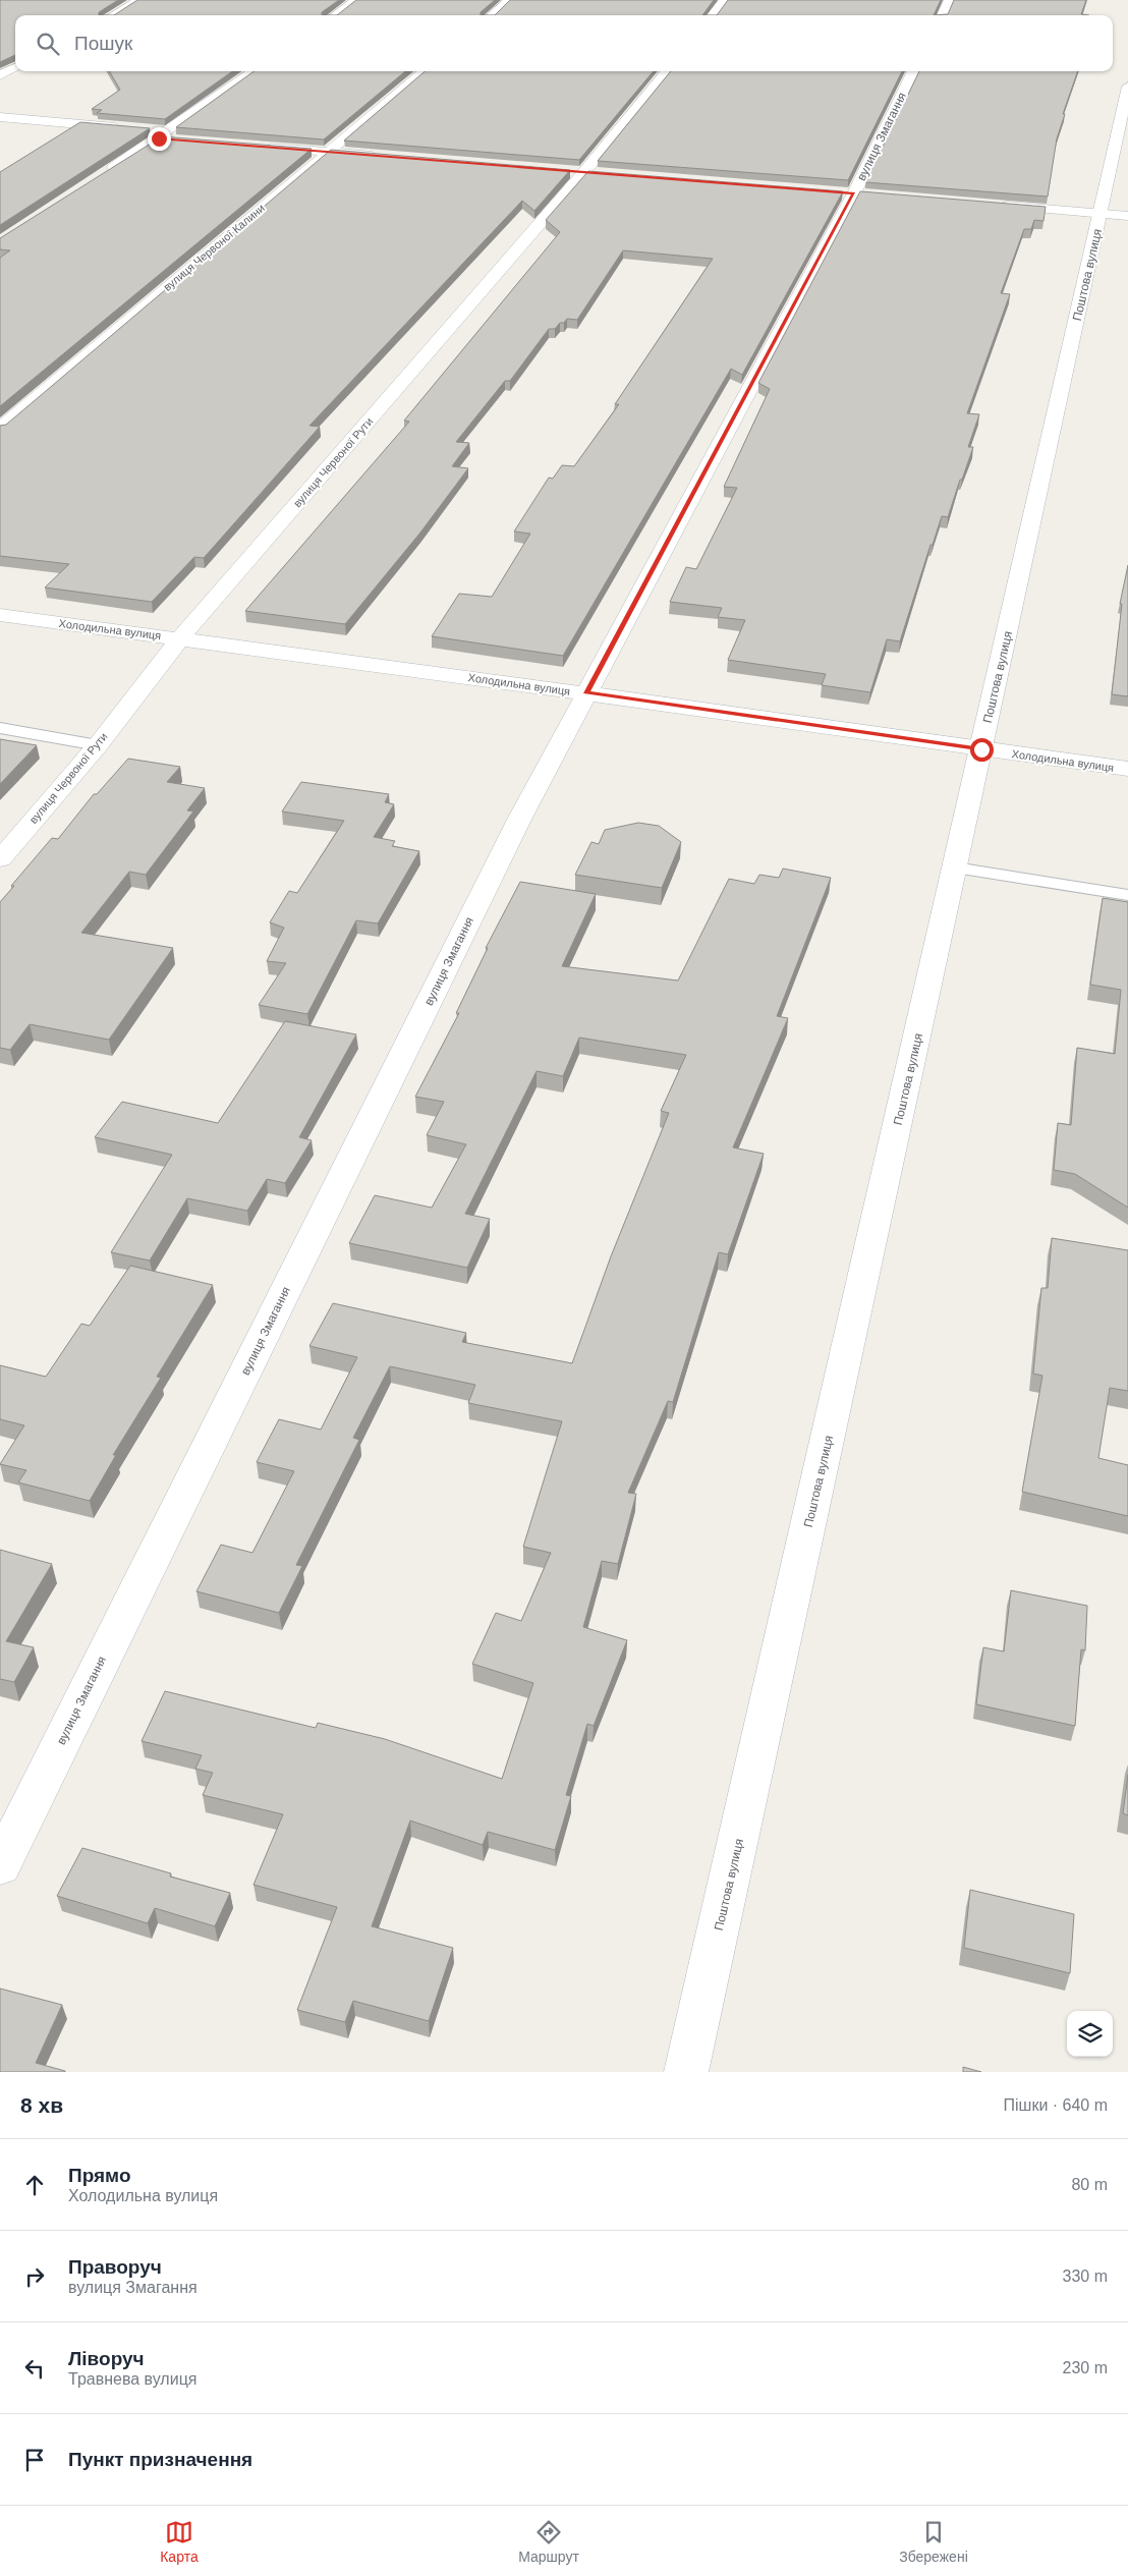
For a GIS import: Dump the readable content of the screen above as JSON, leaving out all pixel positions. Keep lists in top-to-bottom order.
{
  "streets": {
    "street": [
      "вулиця Змагання",
      "вулиця Червоної Калини",
      "Поштова вулиця",
      "вулиця Червоної Рути",
      "Холодильна вулиця"
    ]
  },
  "crossings": [
    ["вулиця Змагання", "Холодильна вулиця"],
    ["Поштова вулиця", "Холодильна вулиця"],
    ["вулиця Червоної Рути", "Холодильна вулиця"]
  ],
  "page": {
    "search": "Пошук",
    "heading": ["8 хв", "Пішки · 640 m"],
    "list": [
      ["Прямо", "Холодильна вулиця", "80 m"],
      ["Праворуч", "вулиця Змагання", "330 m"],
      ["Ліворуч", "Травнева вулиця", "230 m"],
      "Пункт призначення"
    ],
    "nav": ["Карта", "Маршрут", "Збережені"]
  }
}
